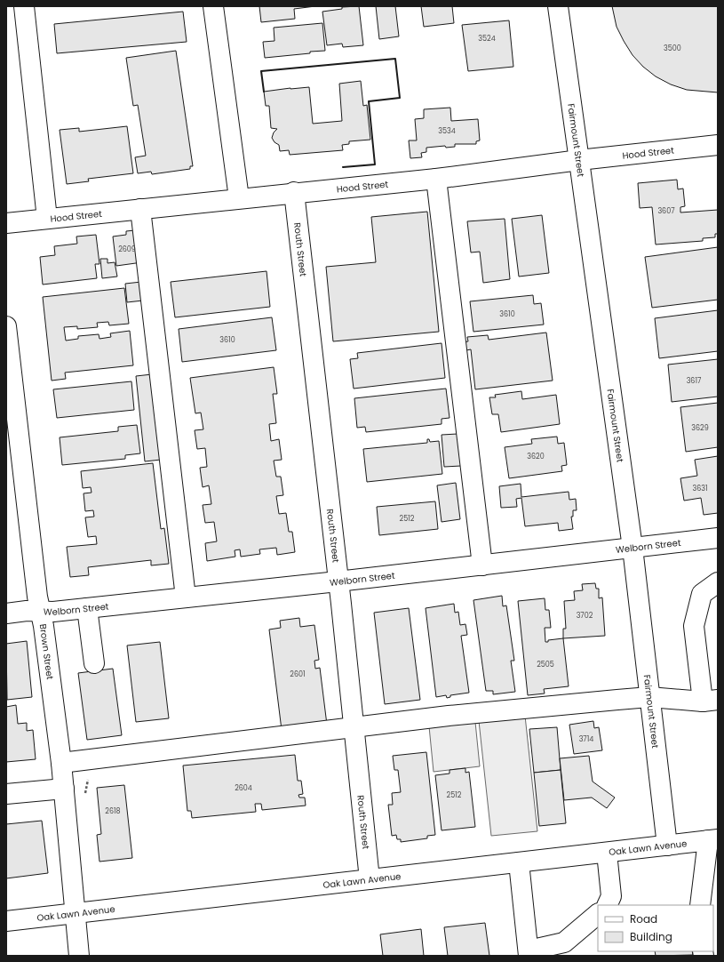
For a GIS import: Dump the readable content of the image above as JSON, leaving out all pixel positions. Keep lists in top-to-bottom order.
{
  "streets": {
    "street": [
      "Fairmount Street",
      "Hood Street",
      "Routh Street",
      "Welborn Street",
      "Brown Street",
      "Oak Lawn Avenue"
    ]
  },
  "crossings": [
    ["Fairmount Street", "Hood Street"],
    ["Fairmount Street", "Welborn Street"],
    ["Fairmount Street", "Oak Lawn Avenue"],
    ["Hood Street", "Routh Street"],
    ["Routh Street", "Welborn Street"],
    ["Routh Street", "Oak Lawn Avenue"],
    ["Welborn Street", "Brown Street"],
    ["Brown Street", "Oak Lawn Avenue"]
  ],
  "house_numbers": [
    "3524",
    "3500",
    "3534",
    "3607",
    "2609",
    "3610",
    "3610",
    "3617",
    "3629",
    "3620",
    "3631",
    "2512",
    "3702",
    "2505",
    "2601",
    "3714",
    "2604",
    "2512",
    "2618"
  ],
  "legend": ["Road", "Building"]
}
